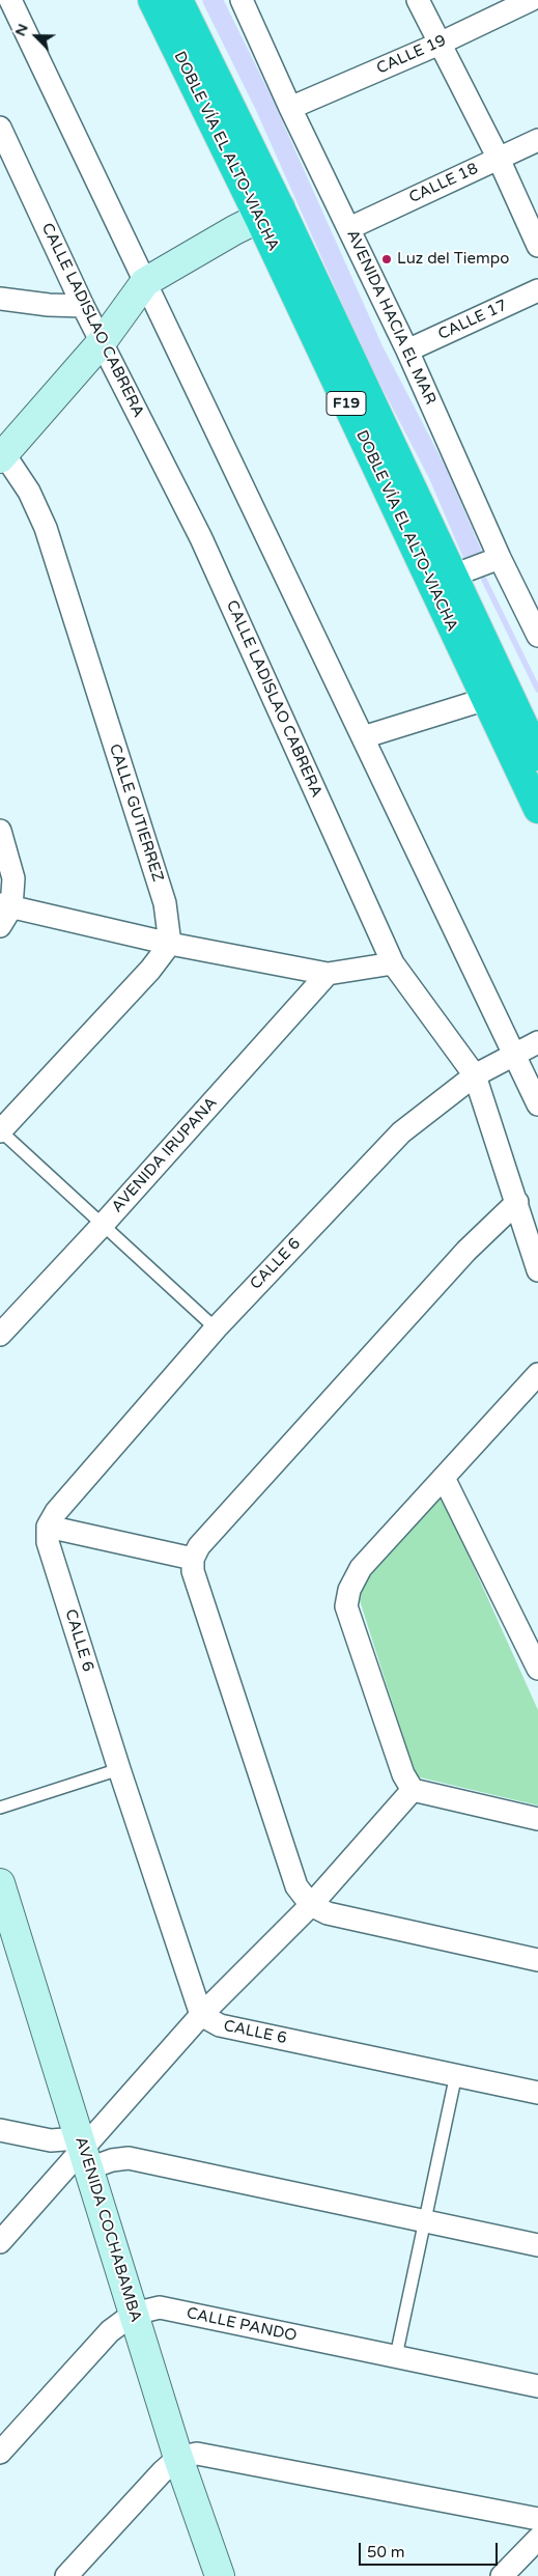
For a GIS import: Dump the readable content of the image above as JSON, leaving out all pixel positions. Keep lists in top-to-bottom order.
{
  "streets": {
    "highway": ["DOBLE VÍA EL ALTO-VIACHA", "F19"],
    "street": [
      "CALLE 19",
      "CALLE 18",
      "AVENIDA HACIA EL MAR",
      "CALLE LADISLAO CABRERA",
      "CALLE 17",
      "CALLE GUTIERREZ",
      "AVENIDA IRUPANA",
      "CALLE 6",
      "AVENIDA COCHABAMBA",
      "CALLE PANDO"
    ]
  },
  "crossings": [
    ["CALLE 19", "AVENIDA HACIA EL MAR"],
    ["CALLE 18", "AVENIDA HACIA EL MAR"],
    ["AVENIDA HACIA EL MAR", "CALLE 17"],
    ["CALLE LADISLAO CABRERA", "CALLE 6"],
    ["AVENIDA COCHABAMBA", "CALLE PANDO"]
  ],
  "places": ["Luz del Tiempo"],
  "scale_bar": "50 m",
  "north": "top left"
}
